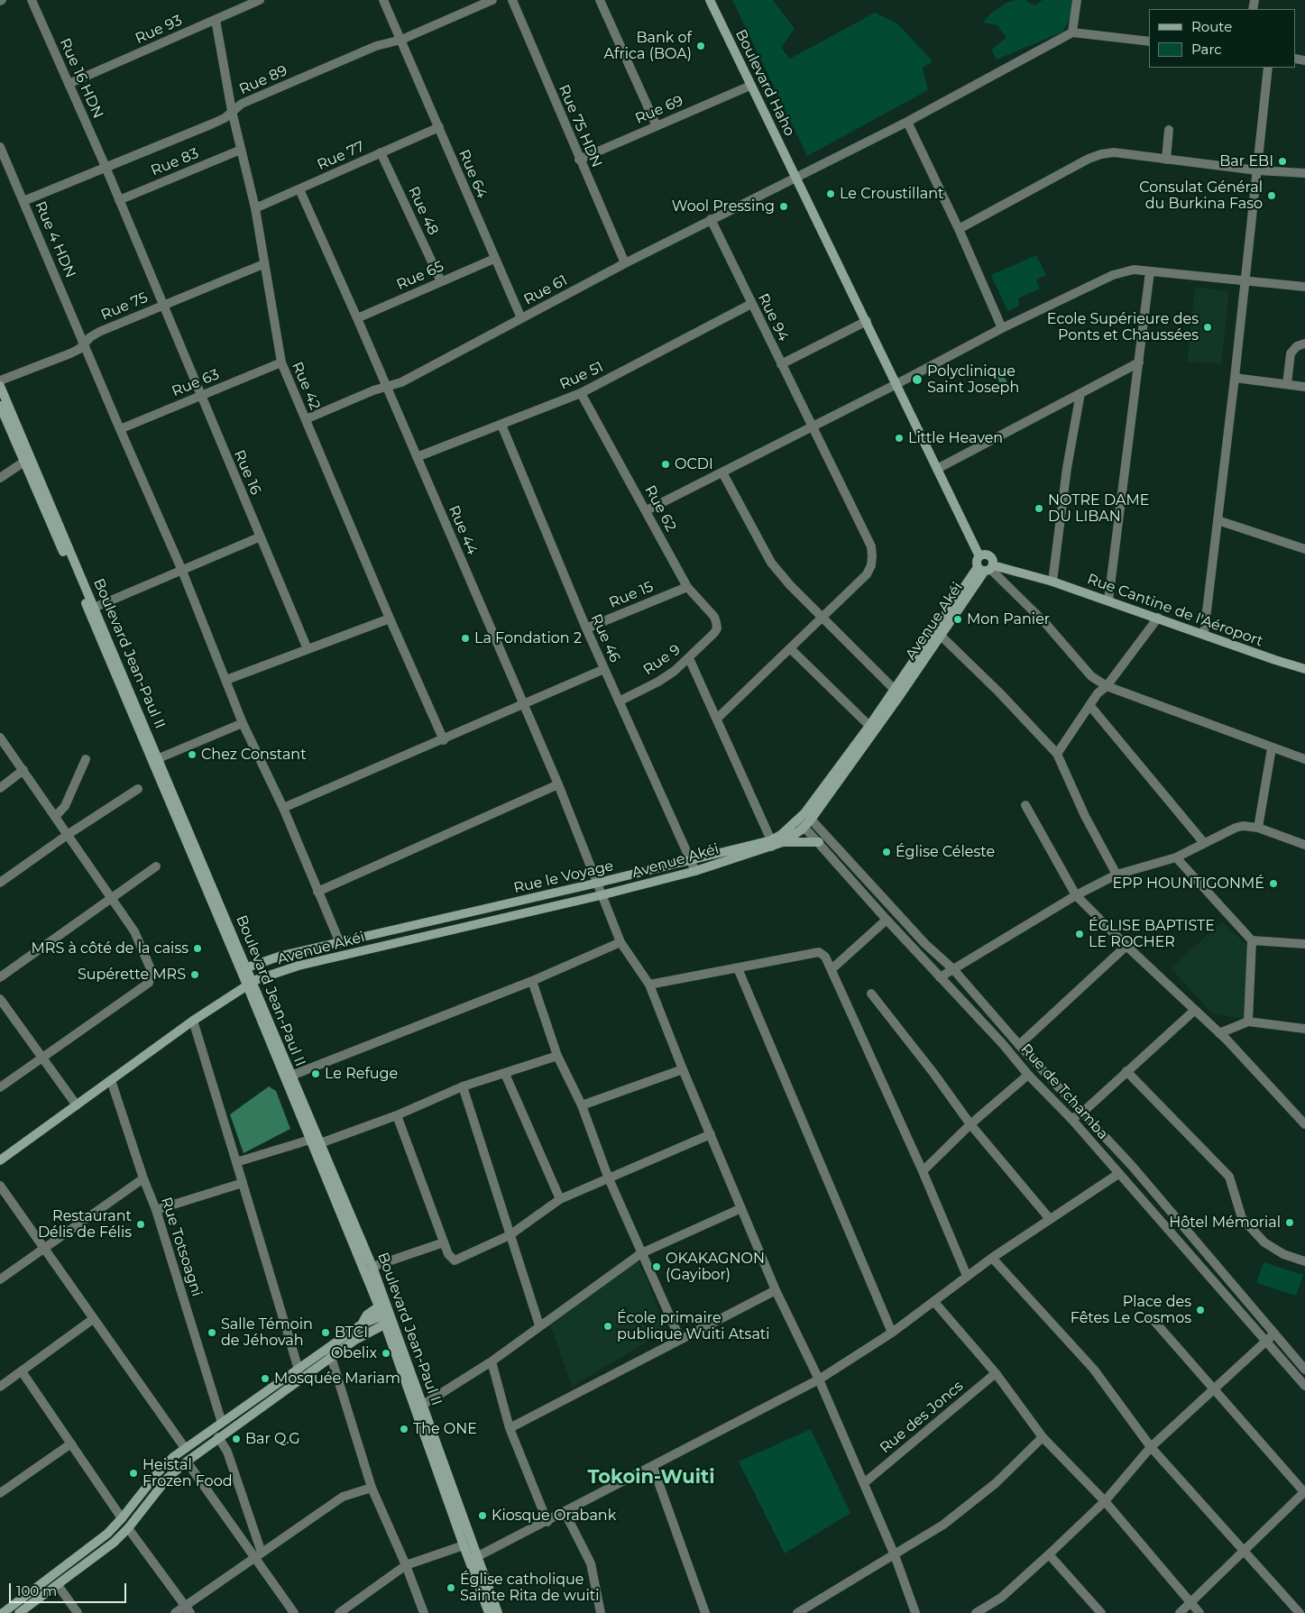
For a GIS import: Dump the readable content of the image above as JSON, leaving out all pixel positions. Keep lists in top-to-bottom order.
{
  "streets": {
    "main road": [
      "Boulevard Haho",
      "Rue Cantine de l'Aéroport",
      "Avenue Akéi",
      "Boulevard Jean-Paul II",
      "Rue le Voyage"
    ],
    "street": [
      "Rue 93",
      "Rue 16 HDN",
      "Rue 89",
      "Rue 69",
      "Rue 75 HDN",
      "Rue 77",
      "Rue 83",
      "Rue 64",
      "Rue 48",
      "Rue 4 HDN",
      "Rue 65",
      "Rue 61",
      "Rue 75",
      "Rue 94",
      "Rue 51",
      "Rue 63",
      "Rue 42",
      "Rue 16",
      "Rue 62",
      "Rue 44",
      "Rue 15",
      "Rue 46",
      "Rue 9",
      "Rue de Tchamba",
      "Rue Totsoagni",
      "Rue des Joncs"
    ]
  },
  "crossings": [
    ["Rue 93", "Rue 16 HDN"],
    ["Rue 93", "Rue 42"],
    ["Rue 16 HDN", "Rue 89"],
    ["Rue 16 HDN", "Rue 83"],
    ["Rue 16 HDN", "Rue 16"],
    ["Rue 89", "Rue 64"],
    ["Rue 89", "Rue 4 HDN"],
    ["Rue 89", "Rue 42"],
    ["Boulevard Haho", "Rue 69"],
    ["Boulevard Haho", "Rue 61"],
    ["Boulevard Haho", "Rue Cantine de l'Aéroport"],
    ["Rue 69", "Rue 75 HDN"],
    ["Rue 75 HDN", "Rue 61"],
    ["Rue 77", "Rue 64"],
    ["Rue 77", "Rue 48"],
    ["Rue 77", "Rue 42"],
    ["Rue 77", "Rue 44"],
    ["Rue 83", "Rue 42"],
    ["Rue 83", "Rue 16"],
    ["Rue 64", "Rue 65"],
    ["Rue 64", "Rue 61"],
    ["Rue 48", "Rue 65"],
    ["Rue 4 HDN", "Rue 75"],
    ["Rue 4 HDN", "Rue 63"],
    ["Rue 4 HDN", "Rue le Voyage"],
    ["Rue 65", "Rue 44"],
    ["Rue 61", "Rue 94"],
    ["Rue 61", "Rue 42"],
    ["Rue 61", "Rue 44"],
    ["Rue 75", "Rue 42"],
    ["Rue 75", "Rue 16"],
    ["Rue 94", "Rue 51"],
    ["Rue 51", "Rue 62"],
    ["Rue 51", "Rue 44"],
    ["Rue 51", "Rue 46"],
    ["Rue 63", "Rue 42"],
    ["Rue 63", "Rue 16"],
    ["Rue 62", "Rue 15"],
    ["Rue 62", "Rue 9"],
    ["Rue 44", "Avenue Akéi"],
    ["Rue 44", "Rue le Voyage"],
    ["Rue 44", "Rue des Joncs"],
    ["Rue 15", "Rue 46"],
    ["Rue Cantine de l'Aéroport", "Rue le Voyage"],
    ["Avenue Akéi", "Rue 46"],
    ["Avenue Akéi", "Boulevard Jean-Paul II"],
    ["Avenue Akéi", "Rue le Voyage"],
    ["Avenue Akéi", "Rue de Tchamba"],
    ["Avenue Akéi", "Rue Totsoagni"],
    ["Rue 46", "Rue 9"],
    ["Rue 46", "Rue le Voyage"],
    ["Boulevard Jean-Paul II", "Rue le Voyage"],
    ["Rue le Voyage", "Rue de Tchamba"]
  ],
  "districts": ["Tokoin-Wuiti"],
  "places": [
    "Bank of Africa (BOA)",
    "Bar EBI",
    "Le Croustillant",
    "Consulat Général du Burkina Faso",
    "Wool Pressing",
    "Ecole Supérieure des Ponts et Chaussées",
    "Polyclinique Saint Joseph",
    "Little Heaven",
    "OCDI",
    "NOTRE DAME DU LIBAN",
    "Mon Panier",
    "La Fondation 2",
    "Chez Constant",
    "Église Céleste",
    "EPP HOUNTIGONMÉ",
    "ÉGLISE BAPTISTE LE ROCHER",
    "MRS à côté de la caiss",
    "Supérette MRS",
    "Le Refuge",
    "Hôtel Mémorial",
    "Restaurant Délis de Félis",
    "OKAKAGNON (Gayibor)",
    "Place des Fêtes Le Cosmos",
    "École primaire publique Wuiti Atsati",
    "Salle Témoin de Jéhovah",
    "BTCI",
    "Obelix",
    "Mosquée Mariam",
    "The ONE",
    "Bar Q.G",
    "Heistal Frozen Food",
    "Kiosque Orabank",
    "Église catholique Sainte Rita de wuiti"
  ],
  "legend": ["Route", "Parc"],
  "scale_bar": "100 m"
}
